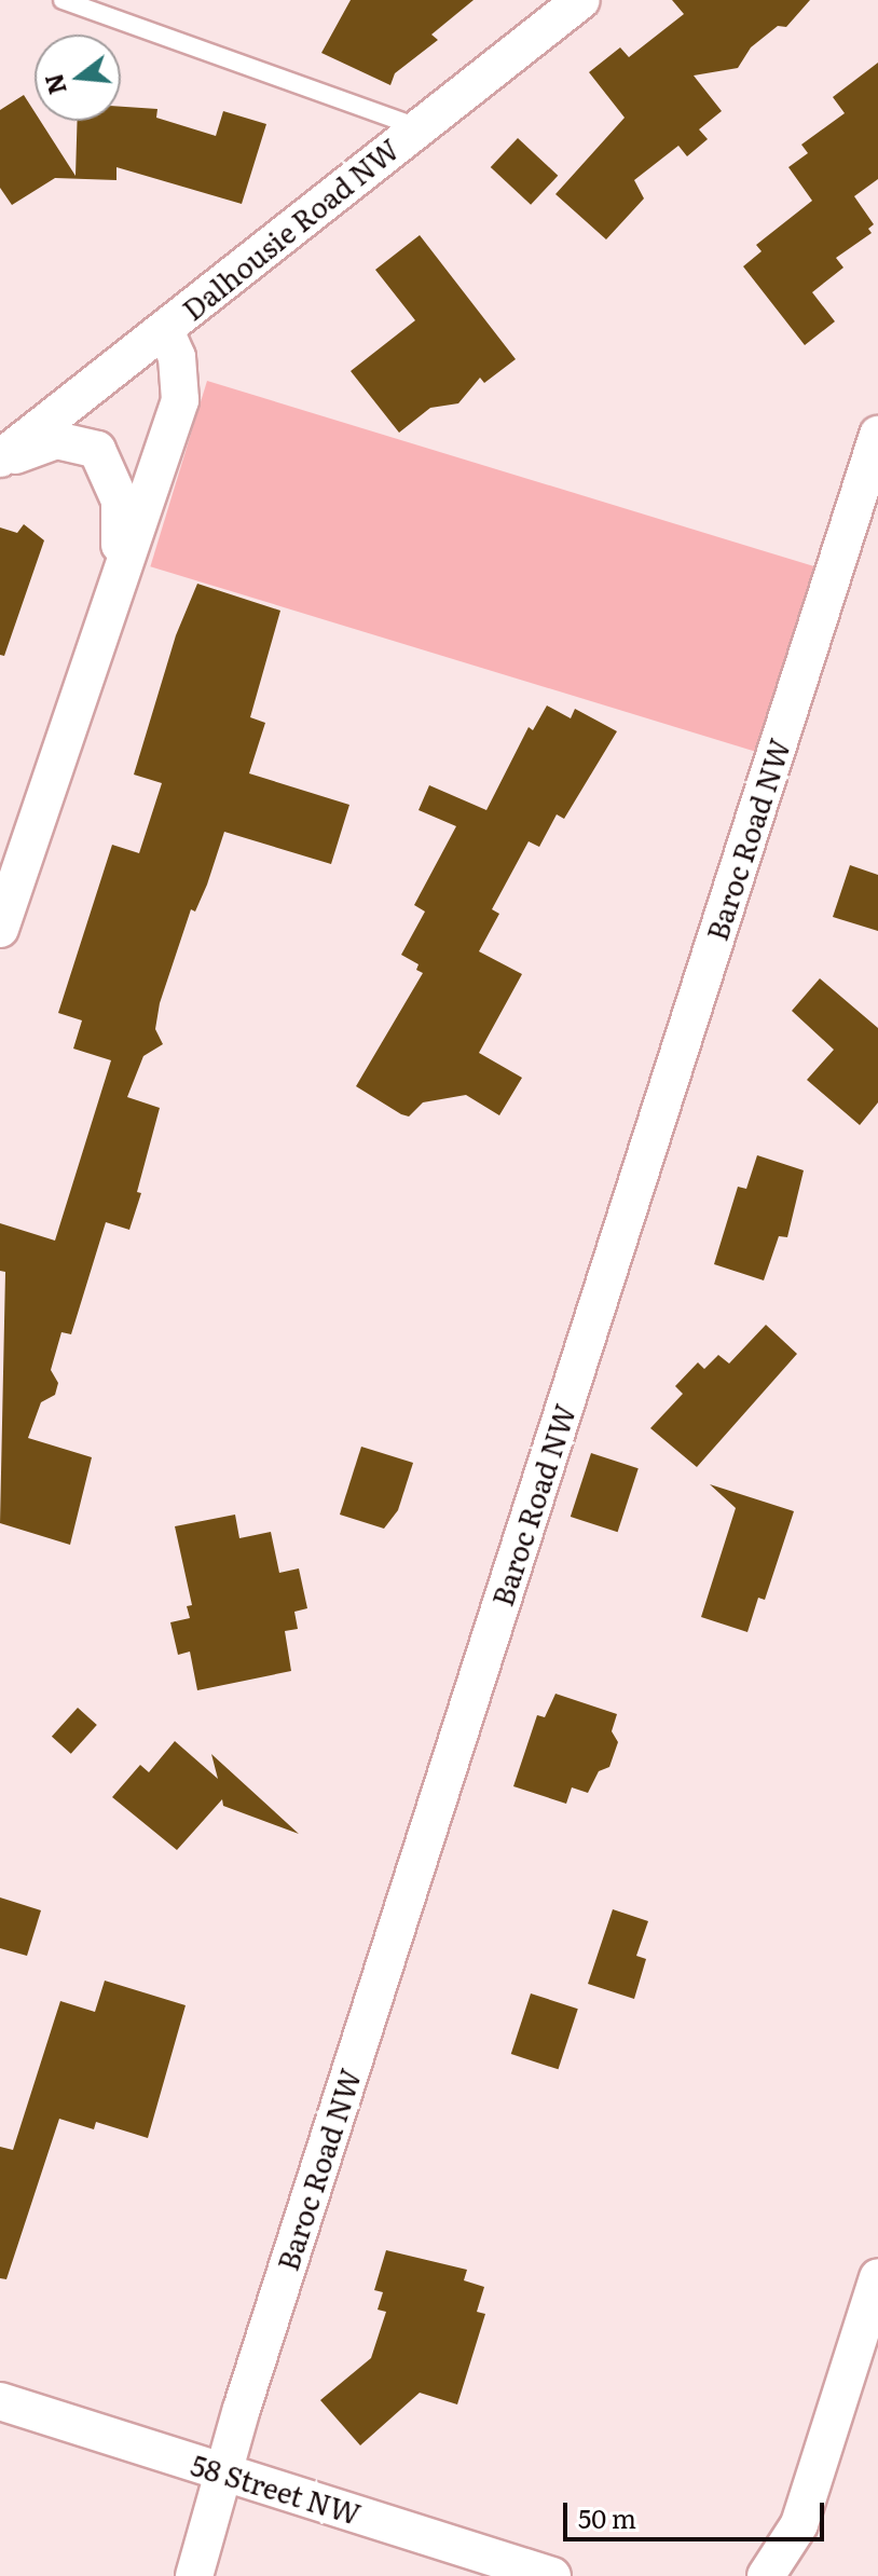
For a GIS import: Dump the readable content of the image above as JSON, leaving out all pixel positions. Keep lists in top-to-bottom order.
{
  "streets": {
    "street": ["Dalhousie Road NW", "Baroc Road NW", "58 Street NW"]
  },
  "crossings": [
    ["Baroc Road NW", "58 Street NW"]
  ],
  "scale_bar": "50 m",
  "north": "left"
}
